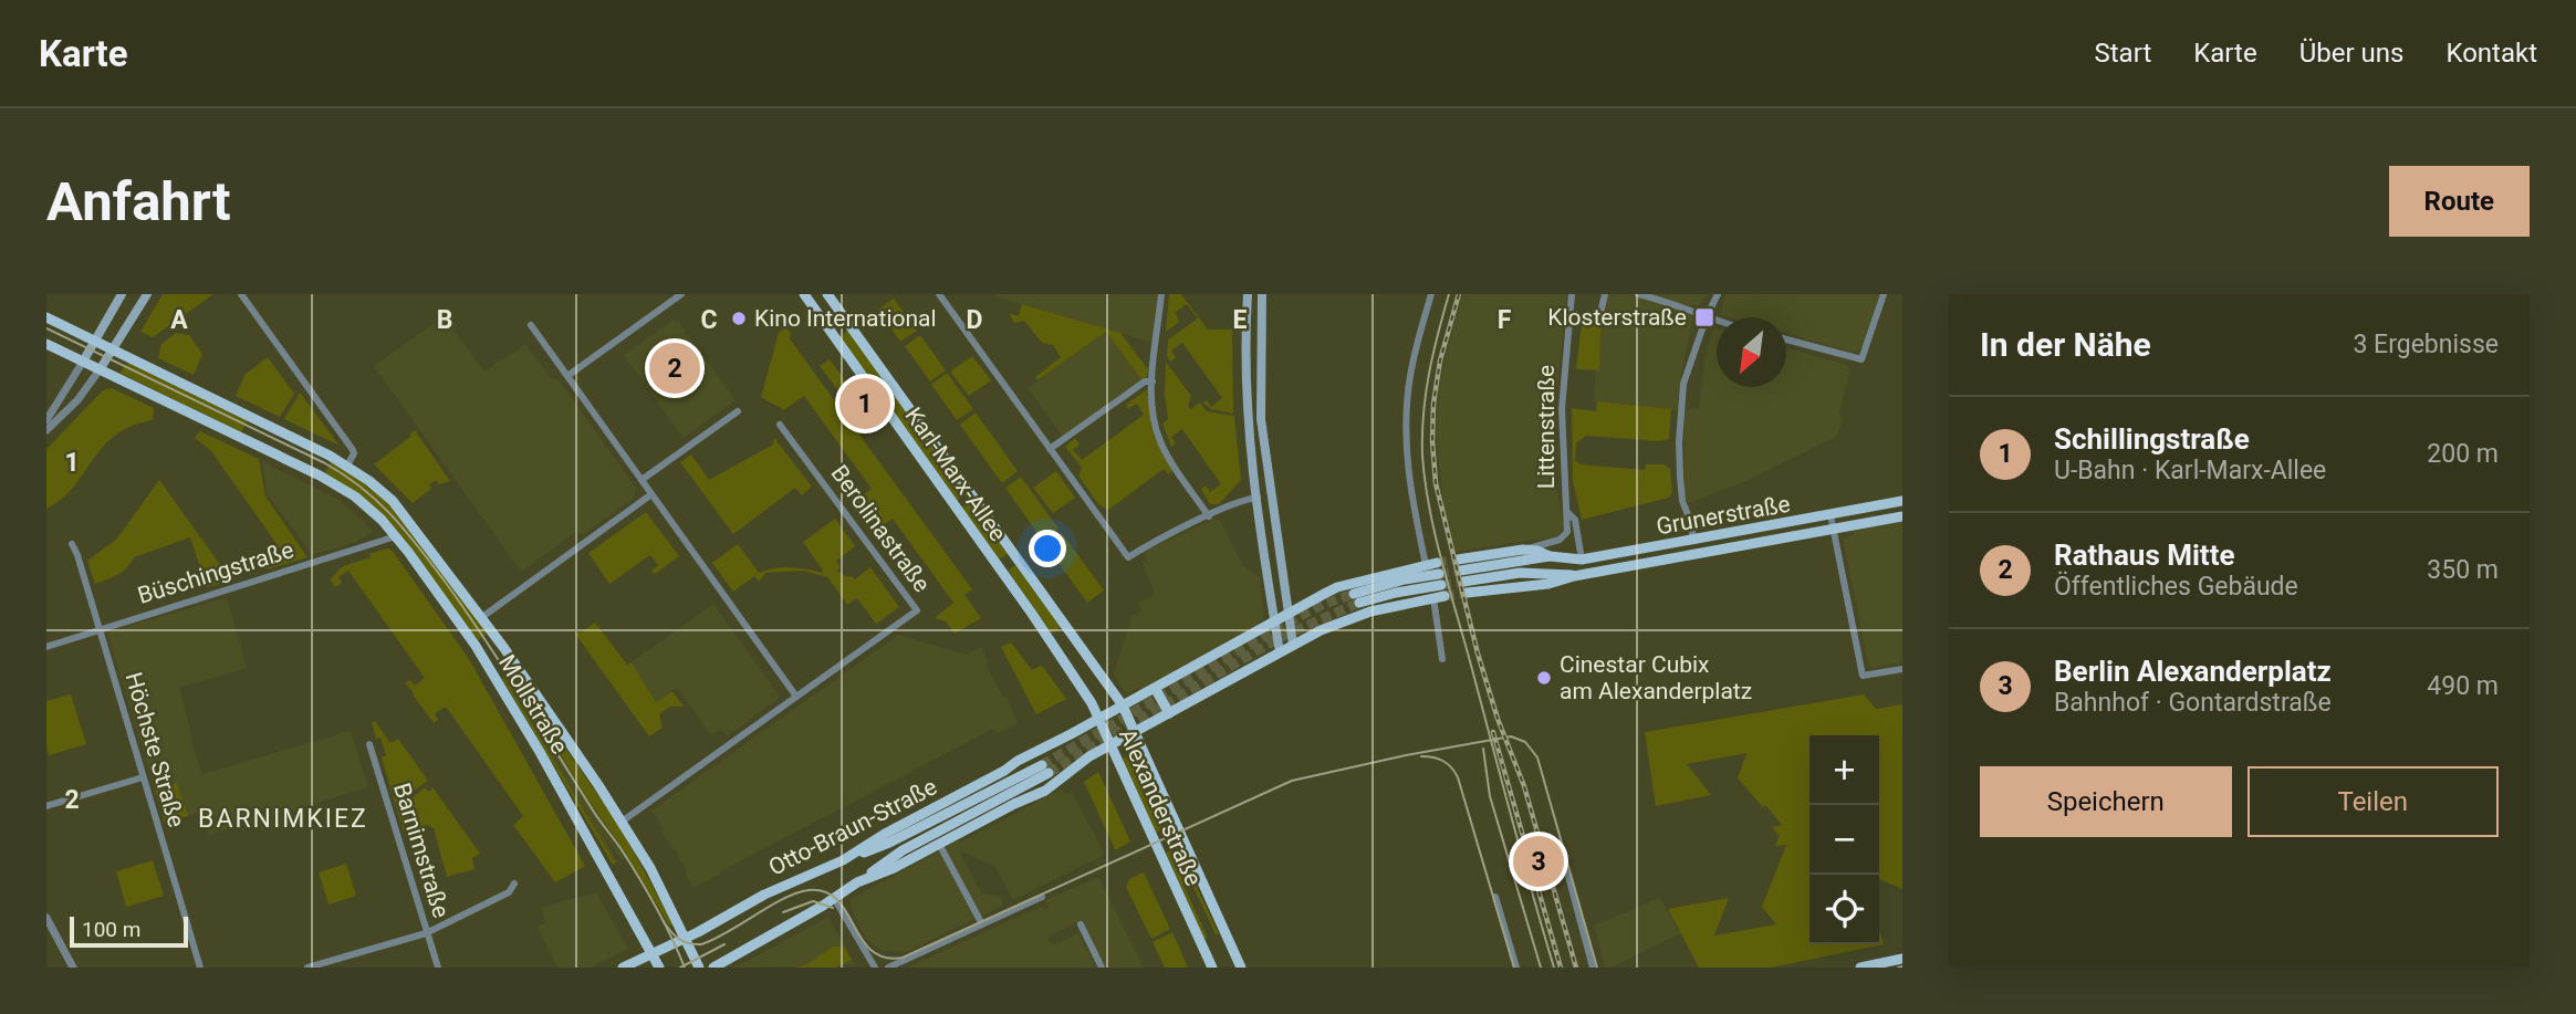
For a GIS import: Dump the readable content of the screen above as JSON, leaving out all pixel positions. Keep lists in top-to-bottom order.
{
  "streets": {
    "main road": [
      "Karl-Marx-Allee",
      "Grunerstraße",
      "Mollstraße",
      "Alexanderstraße",
      "Otto-Braun-Straße"
    ],
    "street": [
      "Littenstraße",
      "Berolinastraße",
      "Büschingstraße",
      "Höchste Straße",
      "Barnimstraße"
    ]
  },
  "crossings": [
    ["Littenstraße", "Grunerstraße"],
    ["Karl-Marx-Allee", "Alexanderstraße"],
    ["Karl-Marx-Allee", "Otto-Braun-Straße"],
    ["Berolinastraße", "Mollstraße"],
    ["Büschingstraße", "Mollstraße"],
    ["Büschingstraße", "Höchste Straße"],
    ["Mollstraße", "Otto-Braun-Straße"],
    ["Alexanderstraße", "Otto-Braun-Straße"]
  ],
  "districts": ["BARNIMKIEZ"],
  "places": {
    "transit": ["Klosterstraße"],
    "other": ["Kino International", "Cinestar Cubix am Alexanderplatz"]
  },
  "scale_bar": "100 m",
  "north": "bottom left",
  "page": {
    "header": "Karte",
    "nav": [
      "Start",
      "Karte",
      "Über uns",
      "Kontakt"
    ],
    "buttons": [
      "Route",
      ["Speichern", "Teilen"]
    ],
    "title": "Anfahrt",
    "heading": ["In der Nähe", "3 Ergebnisse"],
    "pins": ["2", "1", "3"],
    "list": [
      {
        "mark": "1",
        "name": "Schillingstraße",
        "note": "U-Bahn · Karl-Marx-Allee",
        "value": "200 m"
      },
      {
        "mark": "2",
        "name": "Rathaus Mitte",
        "note": "Öffentliches Gebäude",
        "value": "350 m"
      },
      {
        "mark": "3",
        "name": "Berlin Alexanderplatz",
        "note": "Bahnhof · Gontardstraße",
        "value": "490 m"
      }
    ],
    "map_buttons": ["+", "−"],
    "scale": "100 m"
  },
  "grid": {
    "columns": [
      "A",
      "B",
      "C",
      "D",
      "E",
      "F"
    ],
    "rows": ["1", "2"]
  }
}
